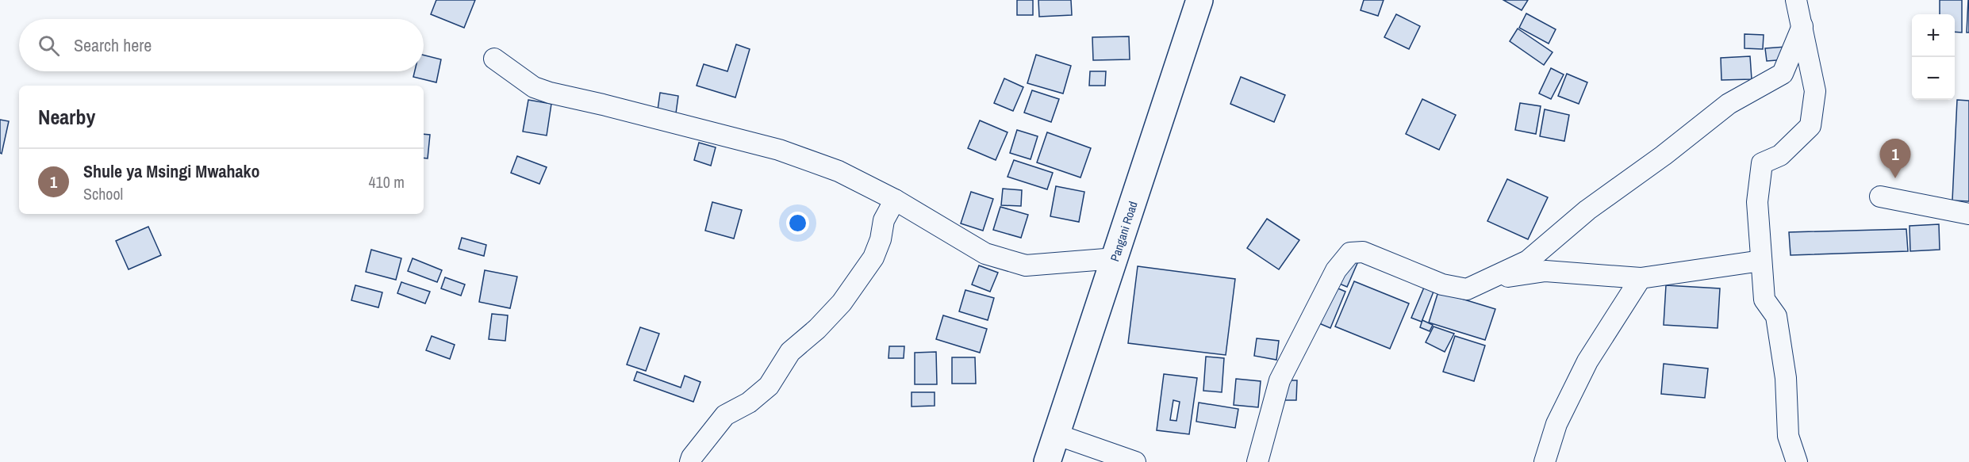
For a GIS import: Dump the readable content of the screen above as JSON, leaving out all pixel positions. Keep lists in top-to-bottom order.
{
  "streets": {
    "main road": ["Pangani Road"]
  },
  "page": {
    "map_buttons": ["+", "−"],
    "search": "Search here",
    "heading": "Nearby",
    "pins": "1",
    "list": [
      {
        "mark": "1",
        "name": "Shule ya Msingi Mwahako",
        "note": "School",
        "value": "410 m"
      }
    ]
  }
}
